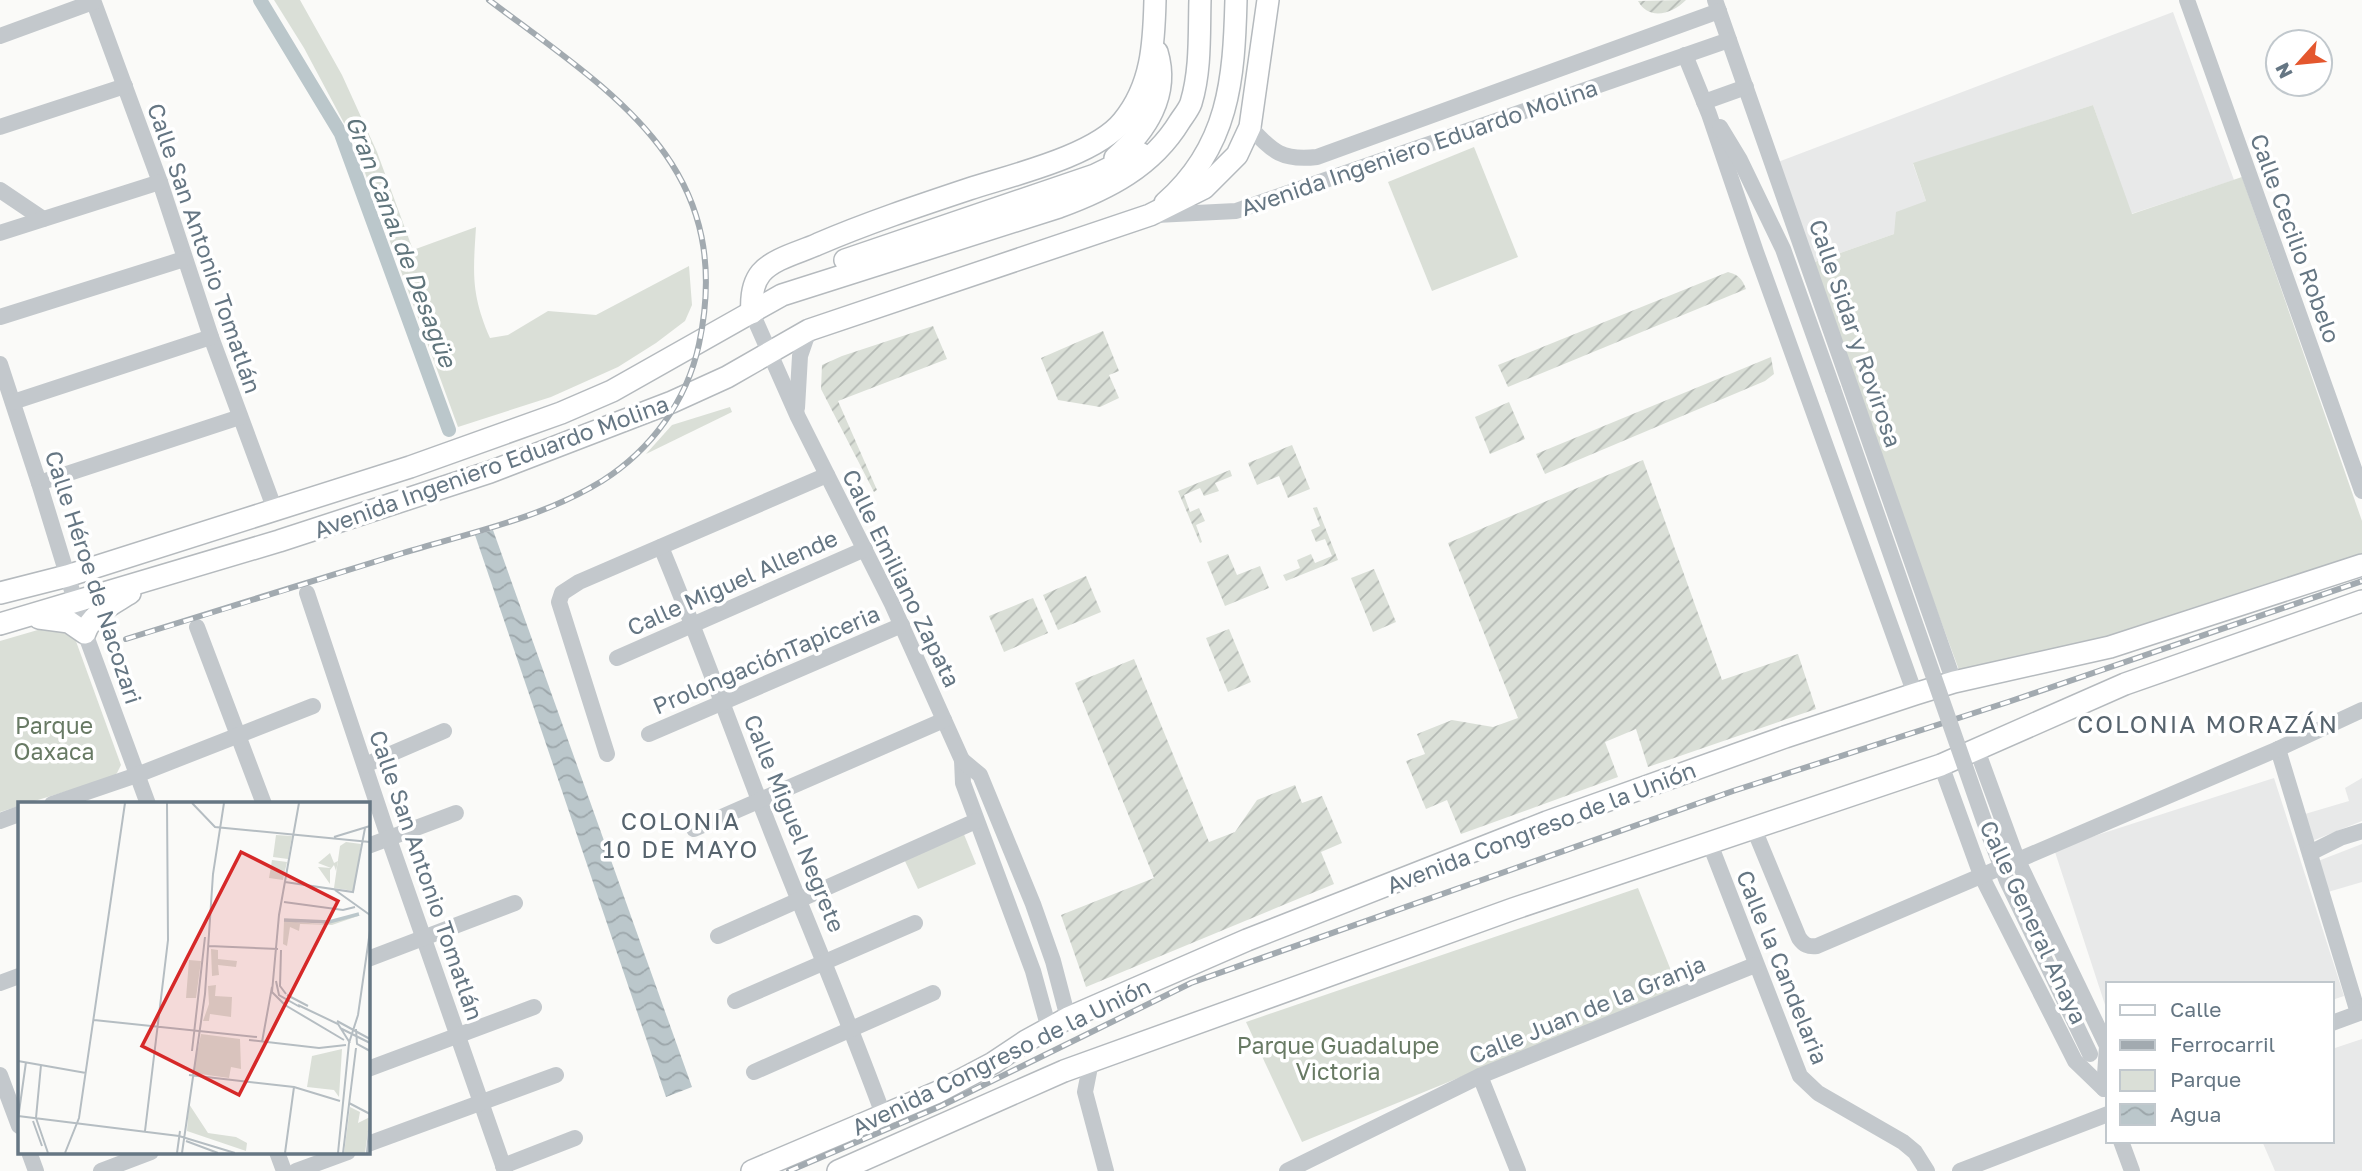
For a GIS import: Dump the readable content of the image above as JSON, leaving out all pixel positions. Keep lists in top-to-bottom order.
{
  "streets": {
    "main road": ["Avenida Ingeniero Eduardo Molina", "Avenida Congreso de la Unión"],
    "street": [
      "Calle Cecilio Robelo",
      "Calle San Antonio Tomatlán",
      "Calle Sidar y Rovirosa",
      "Calle Héroe de Nacozari",
      "Calle Emiliano Zapata",
      "Calle Miguel Allende",
      "ProlongaciónTapiceria",
      "Calle Miguel Negrete",
      "Calle General Anaya",
      "Calle la Candelaria",
      "Calle Juan de la Granja"
    ]
  },
  "crossings": [
    ["Avenida Ingeniero Eduardo Molina", "Calle San Antonio Tomatlán"],
    ["Avenida Ingeniero Eduardo Molina", "Calle Sidar y Rovirosa"],
    ["Avenida Ingeniero Eduardo Molina", "Calle Héroe de Nacozari"],
    ["Avenida Ingeniero Eduardo Molina", "Calle Emiliano Zapata"],
    ["Calle Sidar y Rovirosa", "Avenida Congreso de la Unión"],
    ["Calle Sidar y Rovirosa", "Calle General Anaya"],
    ["Calle Emiliano Zapata", "Calle Miguel Allende"],
    ["Calle Emiliano Zapata", "ProlongaciónTapiceria"],
    ["Calle Emiliano Zapata", "Avenida Congreso de la Unión"],
    ["Calle Miguel Allende", "Calle Miguel Negrete"],
    ["ProlongaciónTapiceria", "Calle Miguel Negrete"],
    ["Calle Miguel Negrete", "Avenida Congreso de la Unión"],
    ["Avenida Congreso de la Unión", "Calle General Anaya"],
    ["Avenida Congreso de la Unión", "Calle la Candelaria"],
    ["Calle la Candelaria", "Calle Juan de la Granja"]
  ],
  "districts": ["COLONIA MORAZÁN", "COLONIA 10 DE MAYO"],
  "water": ["Gran Canal de Desagüe"],
  "parks": ["Parque Oaxaca", "Parque Guadalupe Victoria"],
  "legend": [
    "Calle",
    "Ferrocarril",
    "Parque",
    "Agua"
  ],
  "north": "bottom left"
}
